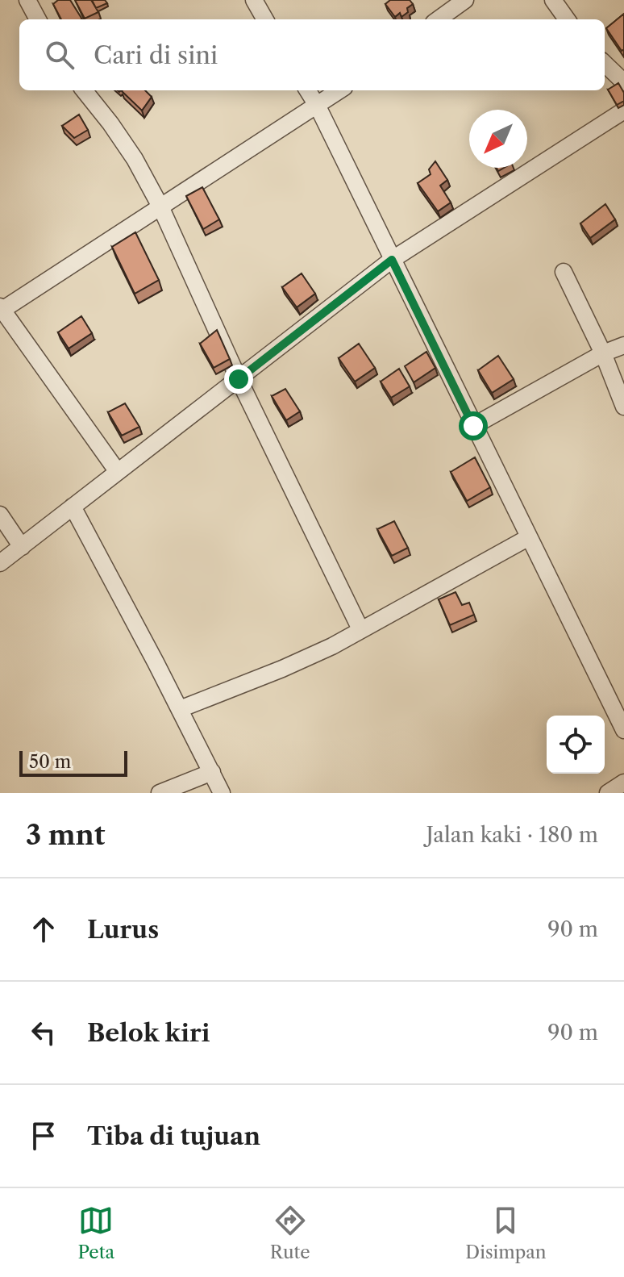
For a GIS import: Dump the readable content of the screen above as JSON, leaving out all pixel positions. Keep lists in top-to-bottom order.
{
  "scale_bar": "50 m",
  "north": "bottom left",
  "page": {
    "search": "Cari di sini",
    "scale": "50 m",
    "heading": ["3 mnt", "Jalan kaki · 180 m"],
    "list": [
      ["Lurus", "90 m"],
      ["Belok kiri", "90 m"],
      "Tiba di tujuan"
    ],
    "nav": ["Peta", "Rute", "Disimpan"]
  }
}
